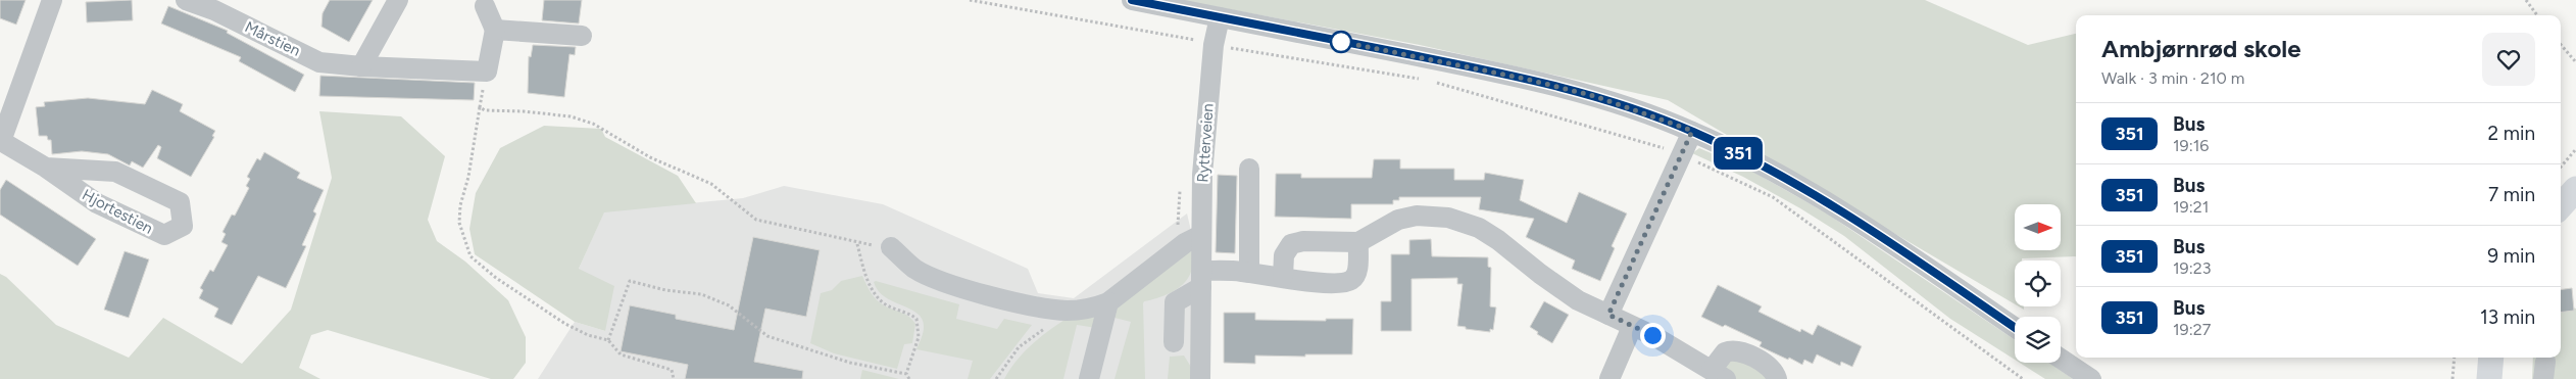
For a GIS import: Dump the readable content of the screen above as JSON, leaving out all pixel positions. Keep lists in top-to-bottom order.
{
  "streets": {
    "street": ["Mårstien", "Rytterveien", "Hjortestien"]
  },
  "lines": ["bus line 351"],
  "north": "right",
  "page": {
    "on_map": "351",
    "heading": ["Ambjørnrød skole", "Walk · 3 min · 210 m"],
    "list": [
      {
        "mark": "351",
        "name": "Bus",
        "note": "19:16",
        "value": "2 min"
      },
      {
        "mark": "351",
        "name": "Bus",
        "note": "19:21",
        "value": "7 min"
      },
      {
        "mark": "351",
        "name": "Bus",
        "note": "19:23",
        "value": "9 min"
      },
      {
        "mark": "351",
        "name": "Bus",
        "note": "19:27",
        "value": "13 min"
      }
    ]
  }
}
